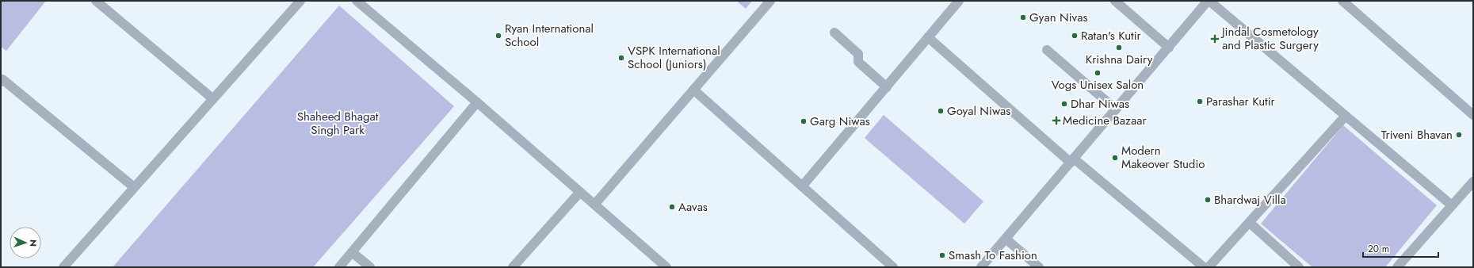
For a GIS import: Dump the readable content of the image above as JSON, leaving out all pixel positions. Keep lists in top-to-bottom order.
{
  "parks": ["Shaheed Bhagat Singh Park"],
  "places": {
    "other": [
      "Gyan Nivas",
      "Ryan International School",
      "Ratan's Kutir",
      "Krishna Dairy",
      "VSPK International School (Juniors)",
      "Vogs Unisex Salon",
      "Parashar Kutir",
      "Dhar Niwas",
      "Goyal Niwas",
      "Garg Niwas",
      "Triveni Bhavan",
      "Modern Makeover Studio",
      "Bhardwaj Villa",
      "Aavas",
      "Smash To Fashion"
    ],
    "health": ["Jindal Cosmetology and Plastic Surgery", "Medicine Bazaar"]
  },
  "scale_bar": "20 m",
  "north": "right"
}
